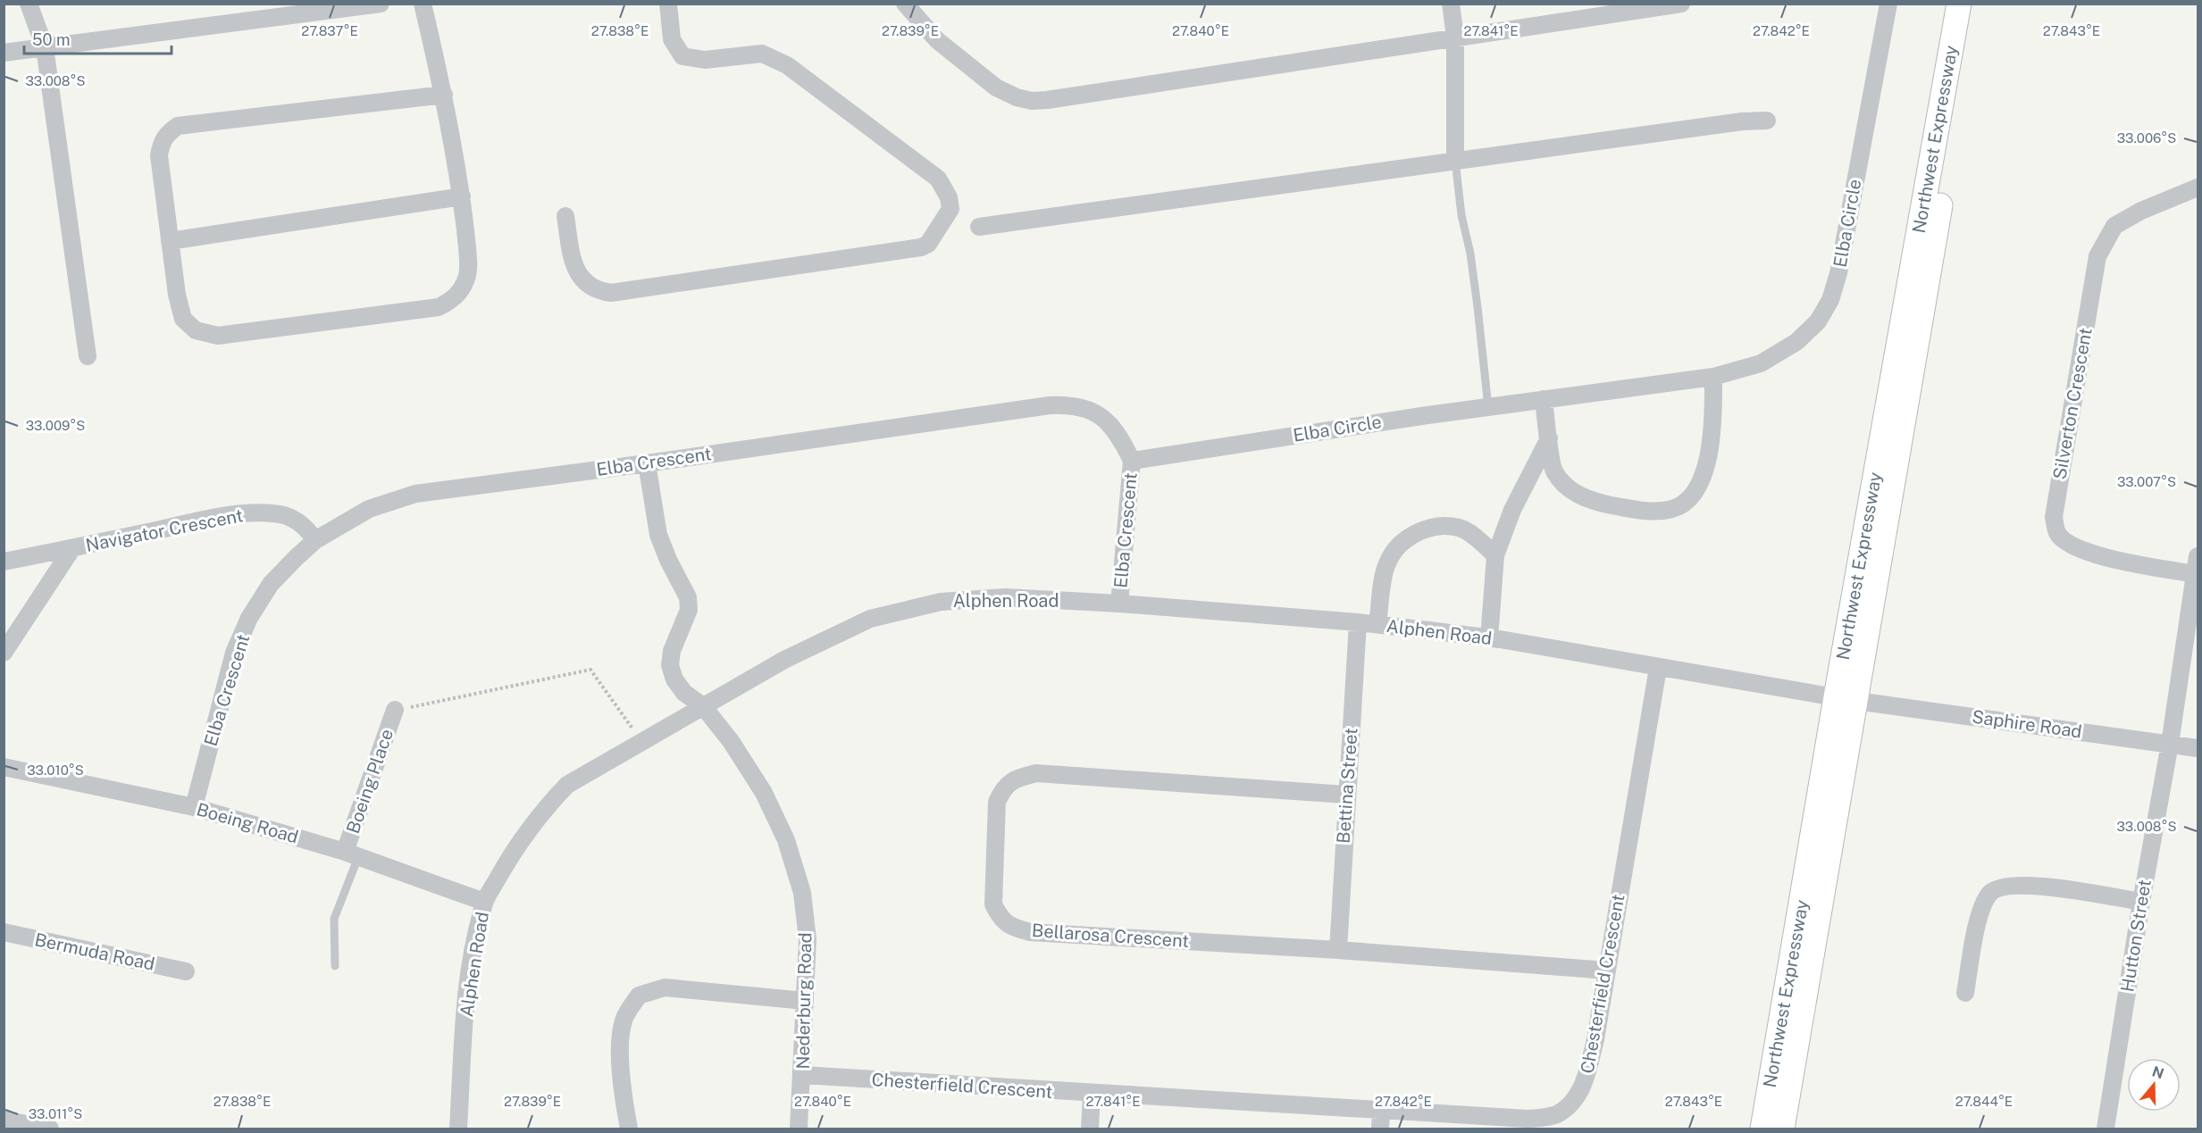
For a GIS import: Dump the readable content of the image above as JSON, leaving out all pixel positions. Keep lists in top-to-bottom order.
{
  "streets": {
    "main road": ["Northwest Expressway"],
    "street": [
      "Elba Circle",
      "Silverton Crescent",
      "Elba Crescent",
      "Navigator Crescent",
      "Alphen Road",
      "Saphire Road",
      "Boeing Place",
      "Bettina Street",
      "Boeing Road",
      "Bellarosa Crescent",
      "Hutton Street",
      "Bermuda Road",
      "Chesterfield Crescent",
      "Nederburg Road"
    ]
  },
  "crossings": [
    ["Northwest Expressway", "Alphen Road"],
    ["Northwest Expressway", "Saphire Road"],
    ["Elba Circle", "Elba Crescent"],
    ["Silverton Crescent", "Hutton Street"],
    ["Elba Crescent", "Navigator Crescent"],
    ["Elba Crescent", "Alphen Road"],
    ["Elba Crescent", "Boeing Road"],
    ["Elba Crescent", "Nederburg Road"],
    ["Alphen Road", "Saphire Road"],
    ["Alphen Road", "Bettina Street"],
    ["Alphen Road", "Boeing Road"],
    ["Alphen Road", "Chesterfield Crescent"],
    ["Alphen Road", "Nederburg Road"],
    ["Saphire Road", "Hutton Street"],
    ["Boeing Place", "Boeing Road"],
    ["Bettina Street", "Bellarosa Crescent"],
    ["Bellarosa Crescent", "Chesterfield Crescent"],
    ["Chesterfield Crescent", "Nederburg Road"]
  ],
  "scale_bar": "50 m",
  "north": "top",
  "coordinates": [
    "27.837°E",
    "27.842°E",
    "27.838°E",
    "27.839°E",
    "27.840°E",
    "27.841°E",
    "27.843°E",
    "33.008°S",
    "33.006°S",
    "33.009°S",
    "33.007°S",
    "33.010°S",
    "27.844°E",
    "33.011°S"
  ]
}
